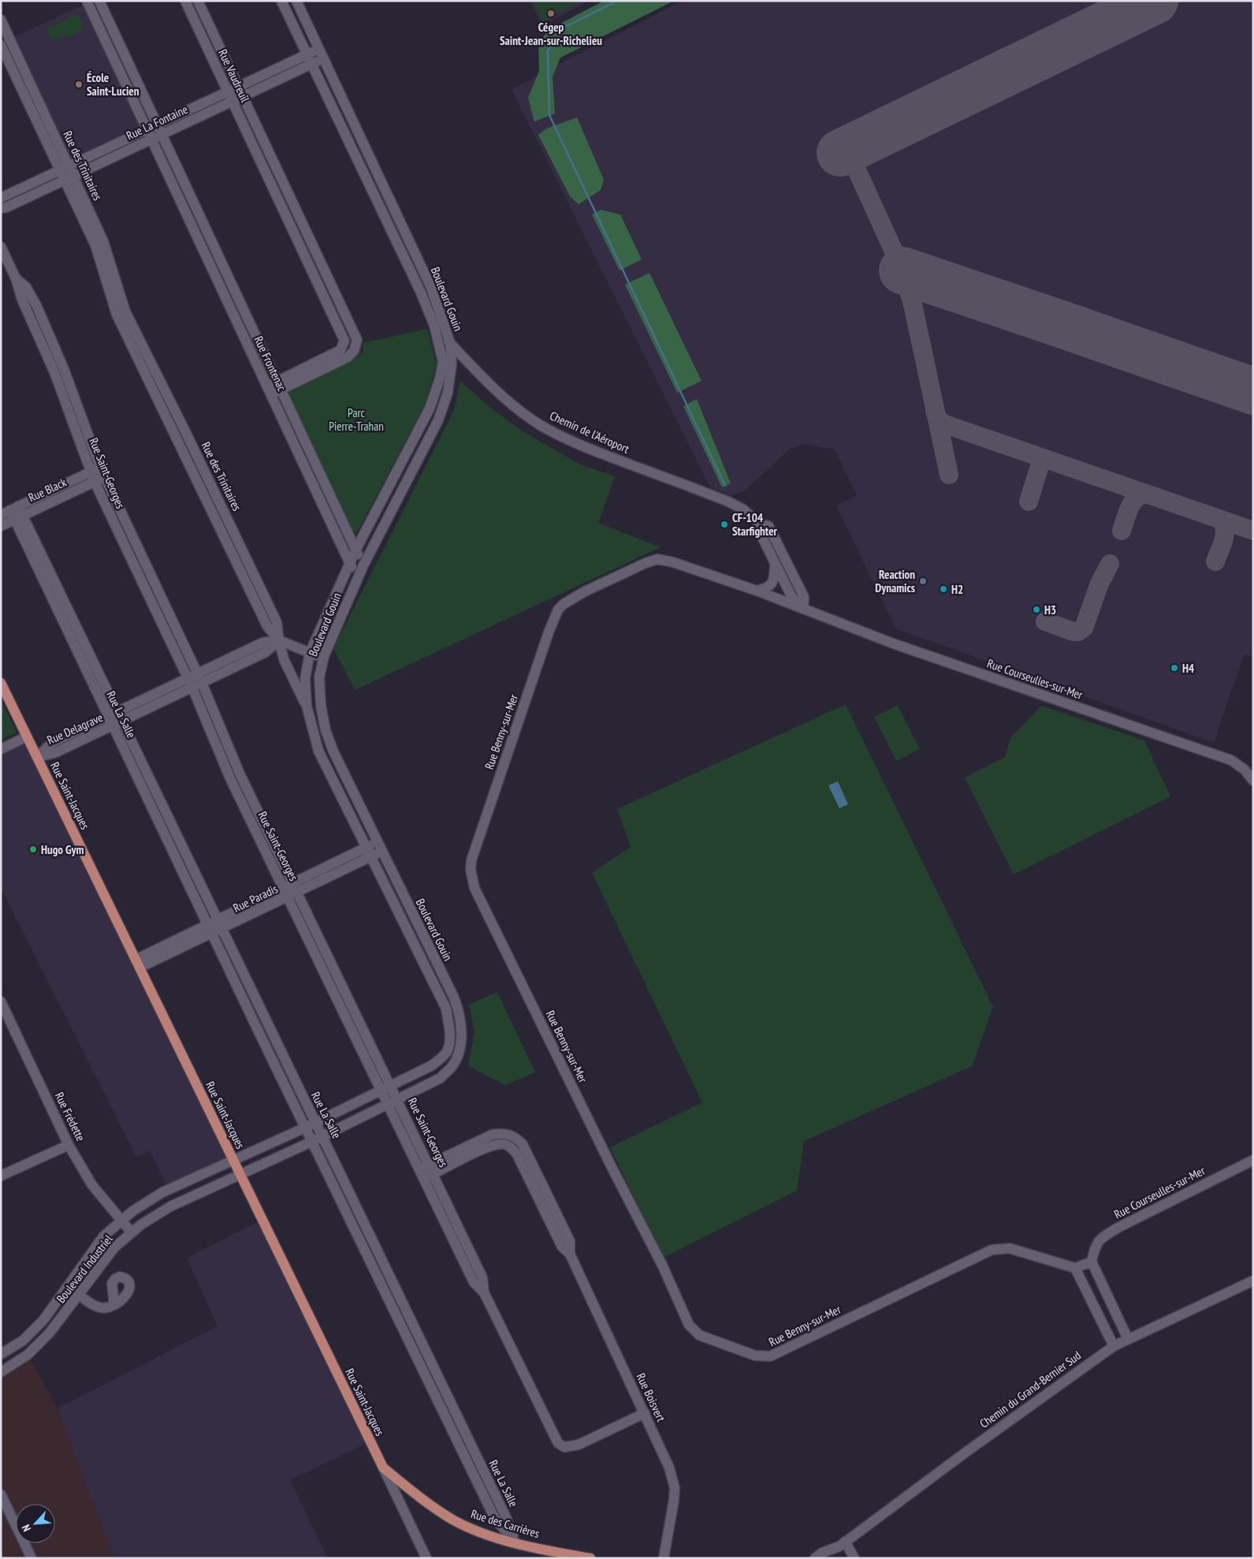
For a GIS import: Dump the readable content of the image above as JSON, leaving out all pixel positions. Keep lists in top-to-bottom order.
{
  "streets": {
    "main road": ["Rue Saint-Jacques", "Rue des Carrières"],
    "street": [
      "Rue Vaudreuil",
      "Rue La Fontaine",
      "Rue des Trinitaires",
      "Boulevard Gouin",
      "Rue Frontenac",
      "Chemin de l'Aéroport",
      "Rue Saint-Georges",
      "Rue Black",
      "Rue Courseulles-sur-Mer",
      "Rue La Salle",
      "Rue Delagrave",
      "Rue Benny-sur-Mer",
      "Rue Paradis",
      "Rue Frédette",
      "Boulevard Industriel",
      "Chemin du Grand-Bernier Sud",
      "Rue Boisvert"
    ]
  },
  "crossings": [
    ["Rue Vaudreuil", "Rue La Fontaine"],
    ["Rue La Fontaine", "Rue des Trinitaires"],
    ["Rue La Fontaine", "Boulevard Gouin"],
    ["Rue La Fontaine", "Rue Frontenac"],
    ["Rue des Trinitaires", "Boulevard Gouin"],
    ["Rue des Trinitaires", "Rue Delagrave"],
    ["Boulevard Gouin", "Rue Frontenac"],
    ["Boulevard Gouin", "Chemin de l'Aéroport"],
    ["Boulevard Gouin", "Rue Saint-Georges"],
    ["Boulevard Gouin", "Rue La Salle"],
    ["Boulevard Gouin", "Rue Saint-Jacques"],
    ["Boulevard Gouin", "Rue Paradis"],
    ["Boulevard Gouin", "Boulevard Industriel"],
    ["Chemin de l'Aéroport", "Rue Courseulles-sur-Mer"],
    ["Chemin de l'Aéroport", "Rue Benny-sur-Mer"],
    ["Rue Saint-Georges", "Rue Black"],
    ["Rue Saint-Georges", "Rue Delagrave"],
    ["Rue Saint-Georges", "Rue Paradis"],
    ["Rue Saint-Georges", "Rue Boisvert"],
    ["Rue Black", "Rue La Salle"],
    ["Rue Courseulles-sur-Mer", "Rue Benny-sur-Mer"],
    ["Rue La Salle", "Rue Delagrave"],
    ["Rue La Salle", "Rue Paradis"],
    ["Rue La Salle", "Rue des Carrières"],
    ["Rue Delagrave", "Rue Saint-Jacques"],
    ["Rue Saint-Jacques", "Rue Paradis"],
    ["Rue Saint-Jacques", "Boulevard Industriel"],
    ["Rue Saint-Jacques", "Rue des Carrières"],
    ["Rue Frédette", "Boulevard Industriel"]
  ],
  "parks": ["Parc Pierre-Trahan"],
  "places": [
    "Cégep Saint-Jean-sur-Richelieu",
    "École Saint-Lucien",
    "CF-104 Starfighter",
    "Reaction Dynamics",
    "H2",
    "H3",
    "H4",
    "Hugo Gym"
  ],
  "north": "bottom left"
}
